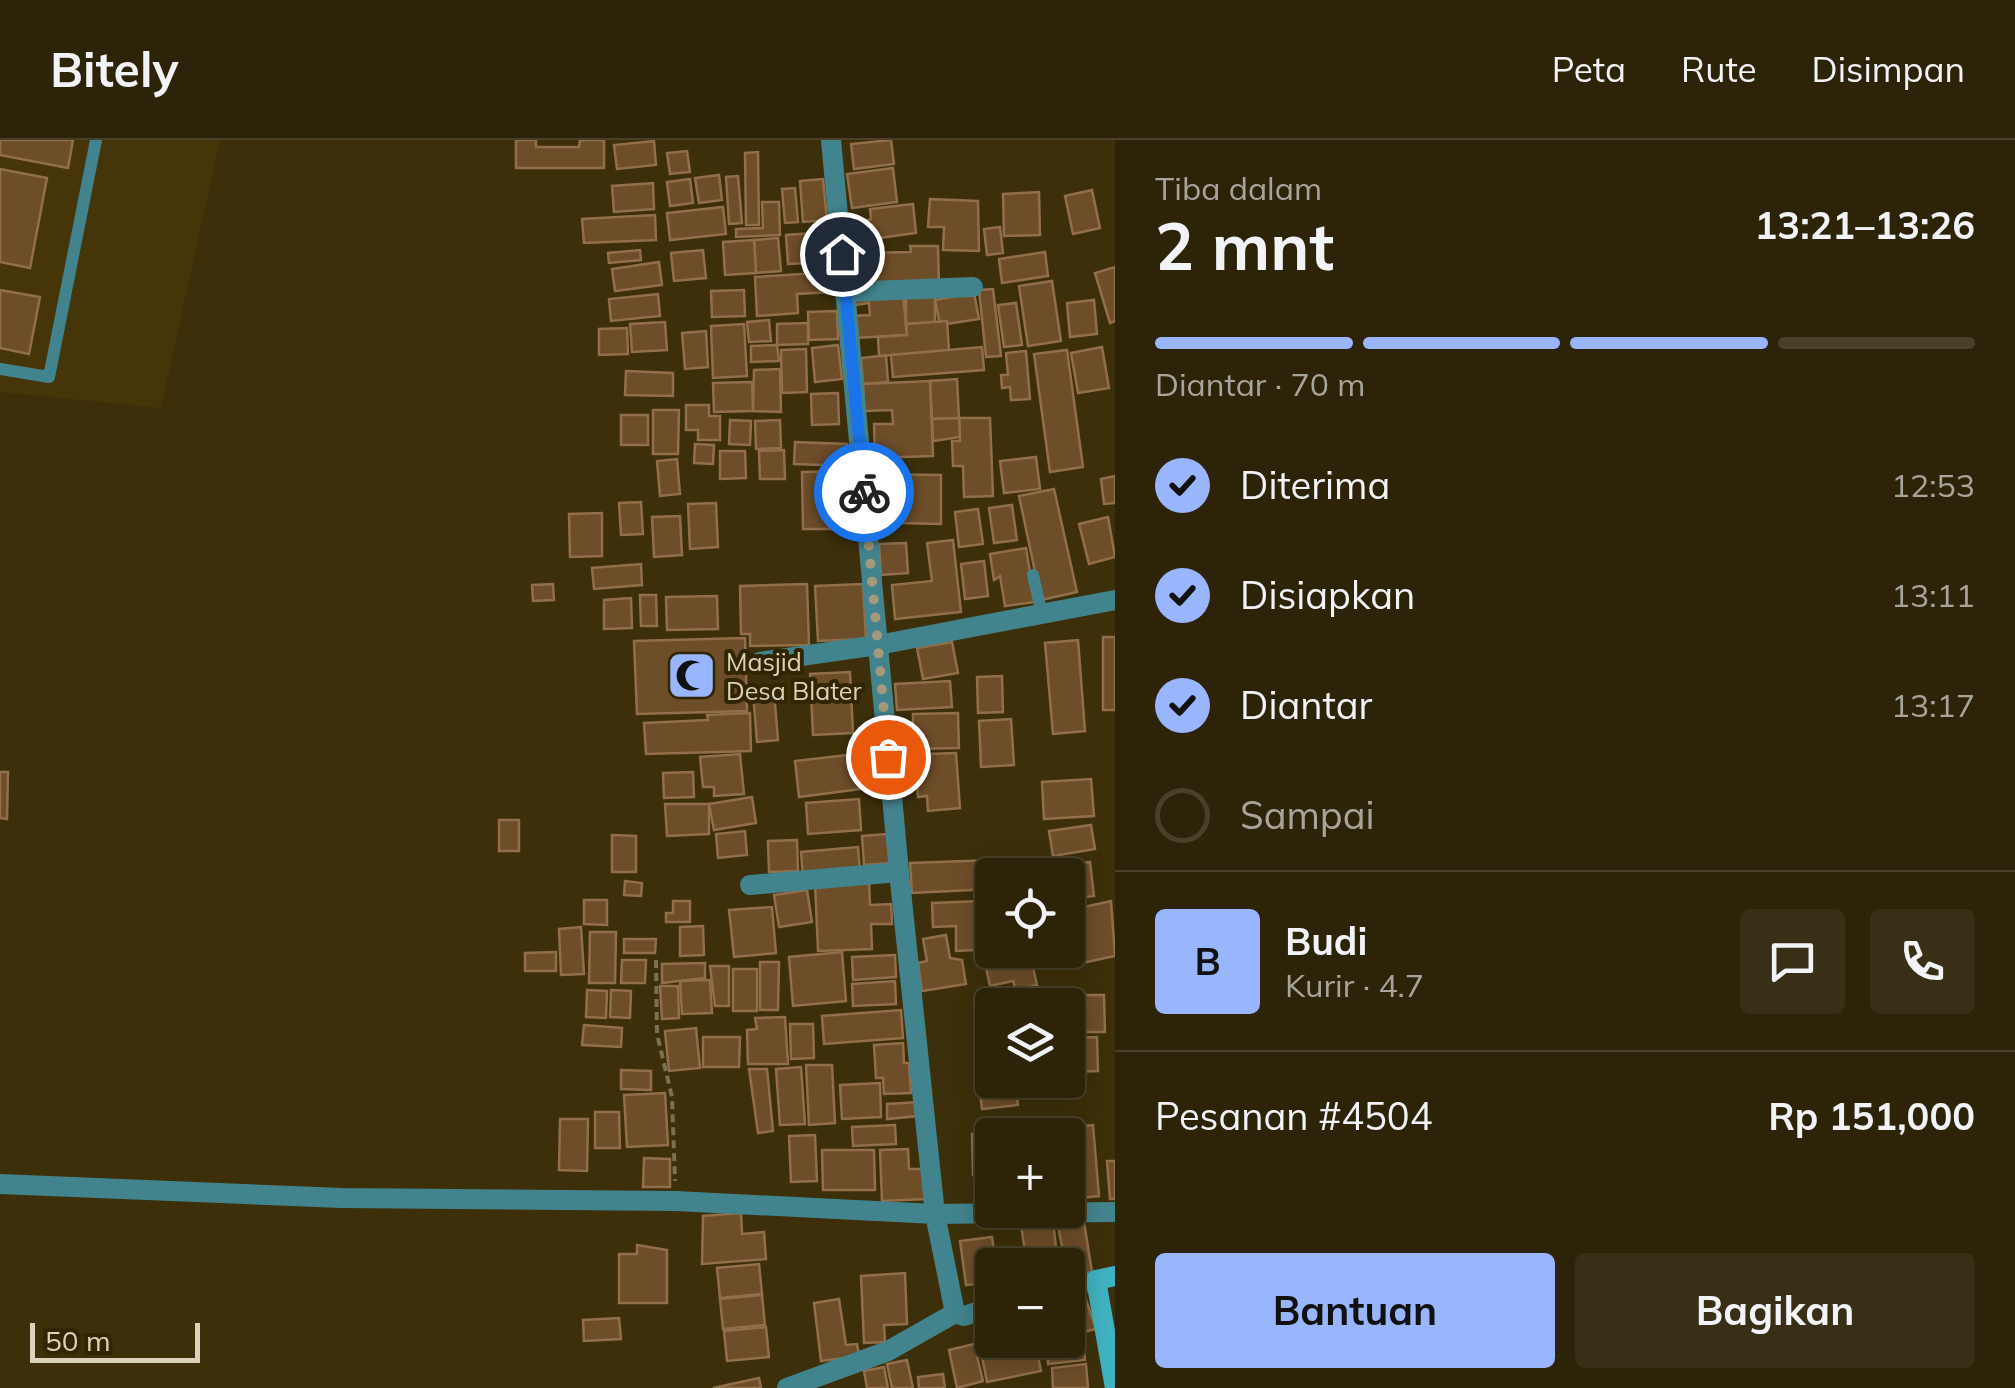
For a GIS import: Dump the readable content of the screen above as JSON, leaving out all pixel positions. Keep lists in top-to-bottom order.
{
  "places": {
    "mosque": ["Masjid Desa Blater"]
  },
  "scale_bar": "50 m",
  "page": {
    "header": "Bitely",
    "nav": ["Peta", "Rute", "Disimpan"],
    "heading": ["2 mnt", "Tiba dalam", "13:21–13:26"],
    "panel": [
      "Budi",
      "Kurir · 4.7",
      "Pesanan #4504",
      "Rp 151,000"
    ],
    "bar": "Diantar · 70 m",
    "list": [
      ["Diterima", "12:53"],
      ["Disiapkan", "13:11"],
      ["Diantar", "13:17"],
      "Sampai"
    ],
    "map_buttons": ["+", "−"],
    "round": "B",
    "buttons": ["Bantuan", "Bagikan"],
    "scale": "50 m"
  }
}
